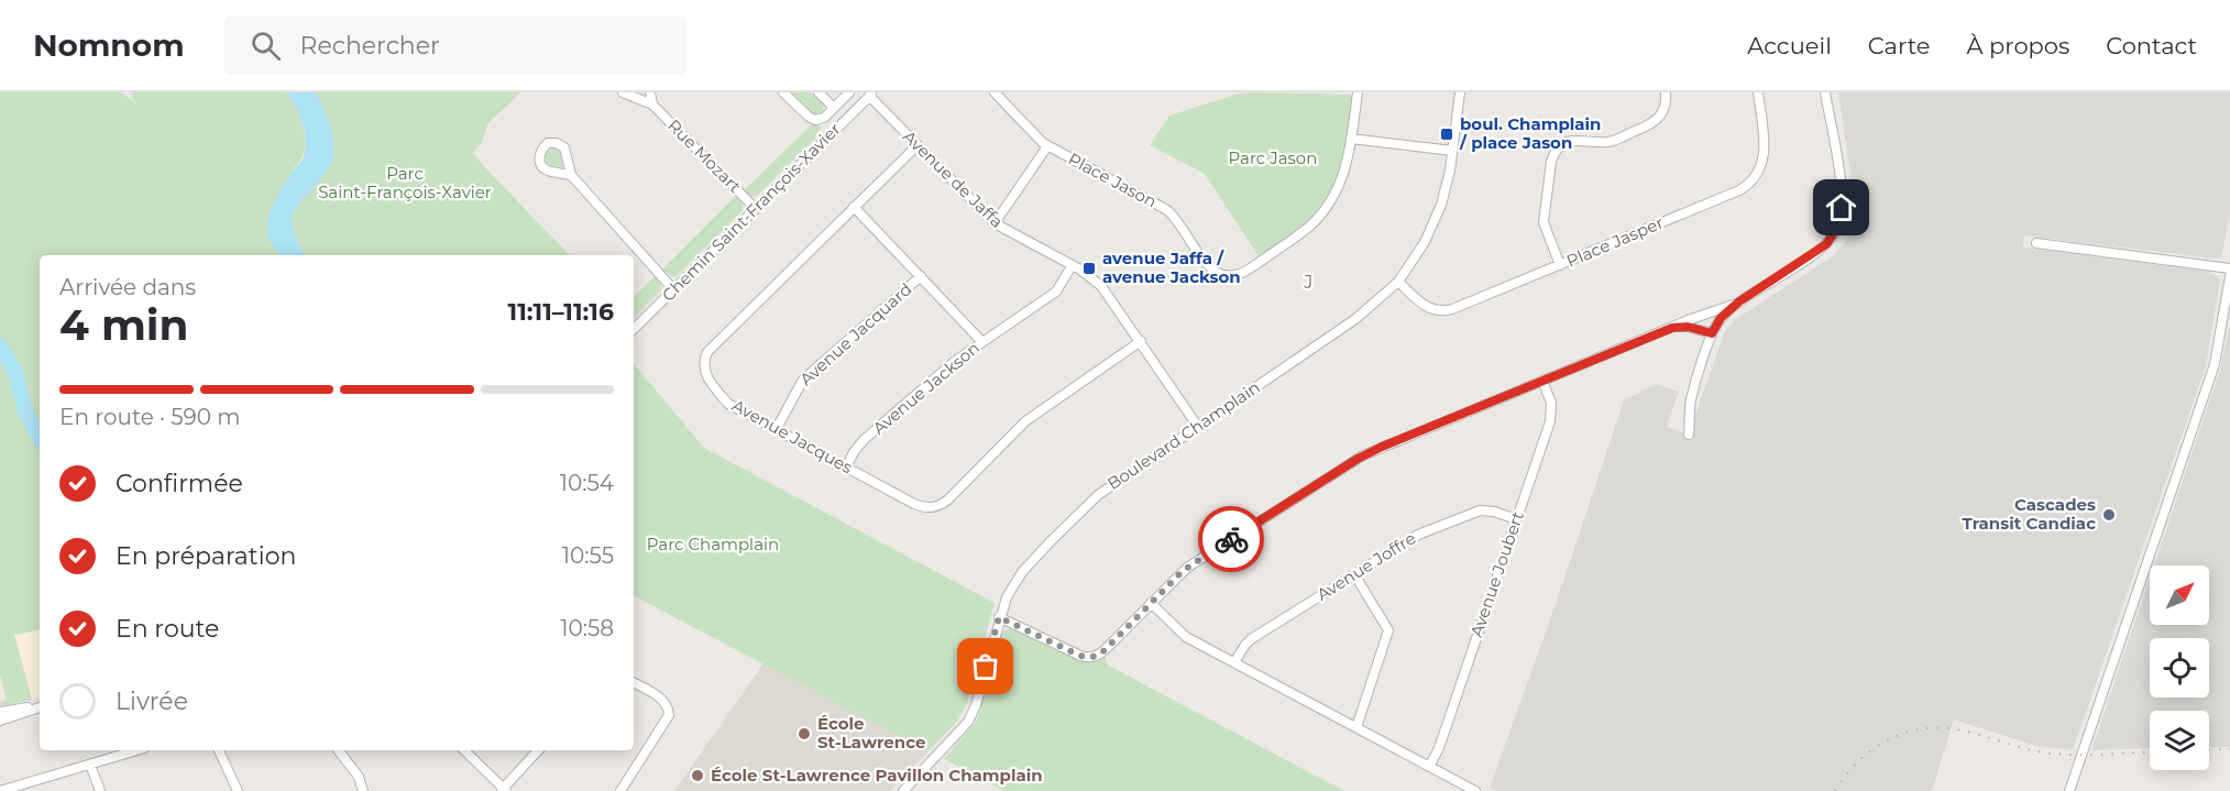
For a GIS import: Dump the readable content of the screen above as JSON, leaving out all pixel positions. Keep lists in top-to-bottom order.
{
  "streets": {
    "street": [
      "Rue Mozart",
      "Avenue de Jaffa",
      "Place Jason",
      "Chemin Saint-François-Xavier",
      "Place Jasper",
      "Avenue Jacquard",
      "Avenue Jackson",
      "Boulevard Champlain",
      "Avenue Jacques",
      "Avenue Joffre",
      "Avenue Joubert"
    ]
  },
  "crossings": [
    ["Rue Mozart", "Chemin Saint-François-Xavier"],
    ["Avenue de Jaffa", "Chemin Saint-François-Xavier"],
    ["Avenue de Jaffa", "Avenue Jackson"],
    ["Avenue de Jaffa", "Boulevard Champlain"],
    ["Avenue de Jaffa", "Avenue Jacques"],
    ["Place Jasper", "Boulevard Champlain"],
    ["Avenue Jacquard", "Avenue Jacques"],
    ["Avenue Jackson", "Avenue Jacques"],
    ["Avenue Joffre", "Avenue Joubert"]
  ],
  "districts": ["J"],
  "parks": ["Parc Jason", "Parc Saint-François-Xavier", "Parc Champlain"],
  "places": {
    "transit": ["boul. Champlain / place Jason", "avenue Jaffa / avenue Jackson"],
    "other": ["Cascades Transit Candiac", "École St-Lawrence", "École St-Lawrence Pavillon Champlain"]
  },
  "north": "top right",
  "page": {
    "header": "Nomnom",
    "search": "Rechercher",
    "nav": [
      "Accueil",
      "Carte",
      "À propos",
      "Contact"
    ],
    "heading": ["4 min", "Arrivée dans", "11:11–11:16"],
    "bar": "En route · 590 m",
    "list": [
      ["Confirmée", "10:54"],
      ["En préparation", "10:55"],
      ["En route", "10:58"],
      "Livrée"
    ]
  }
}
